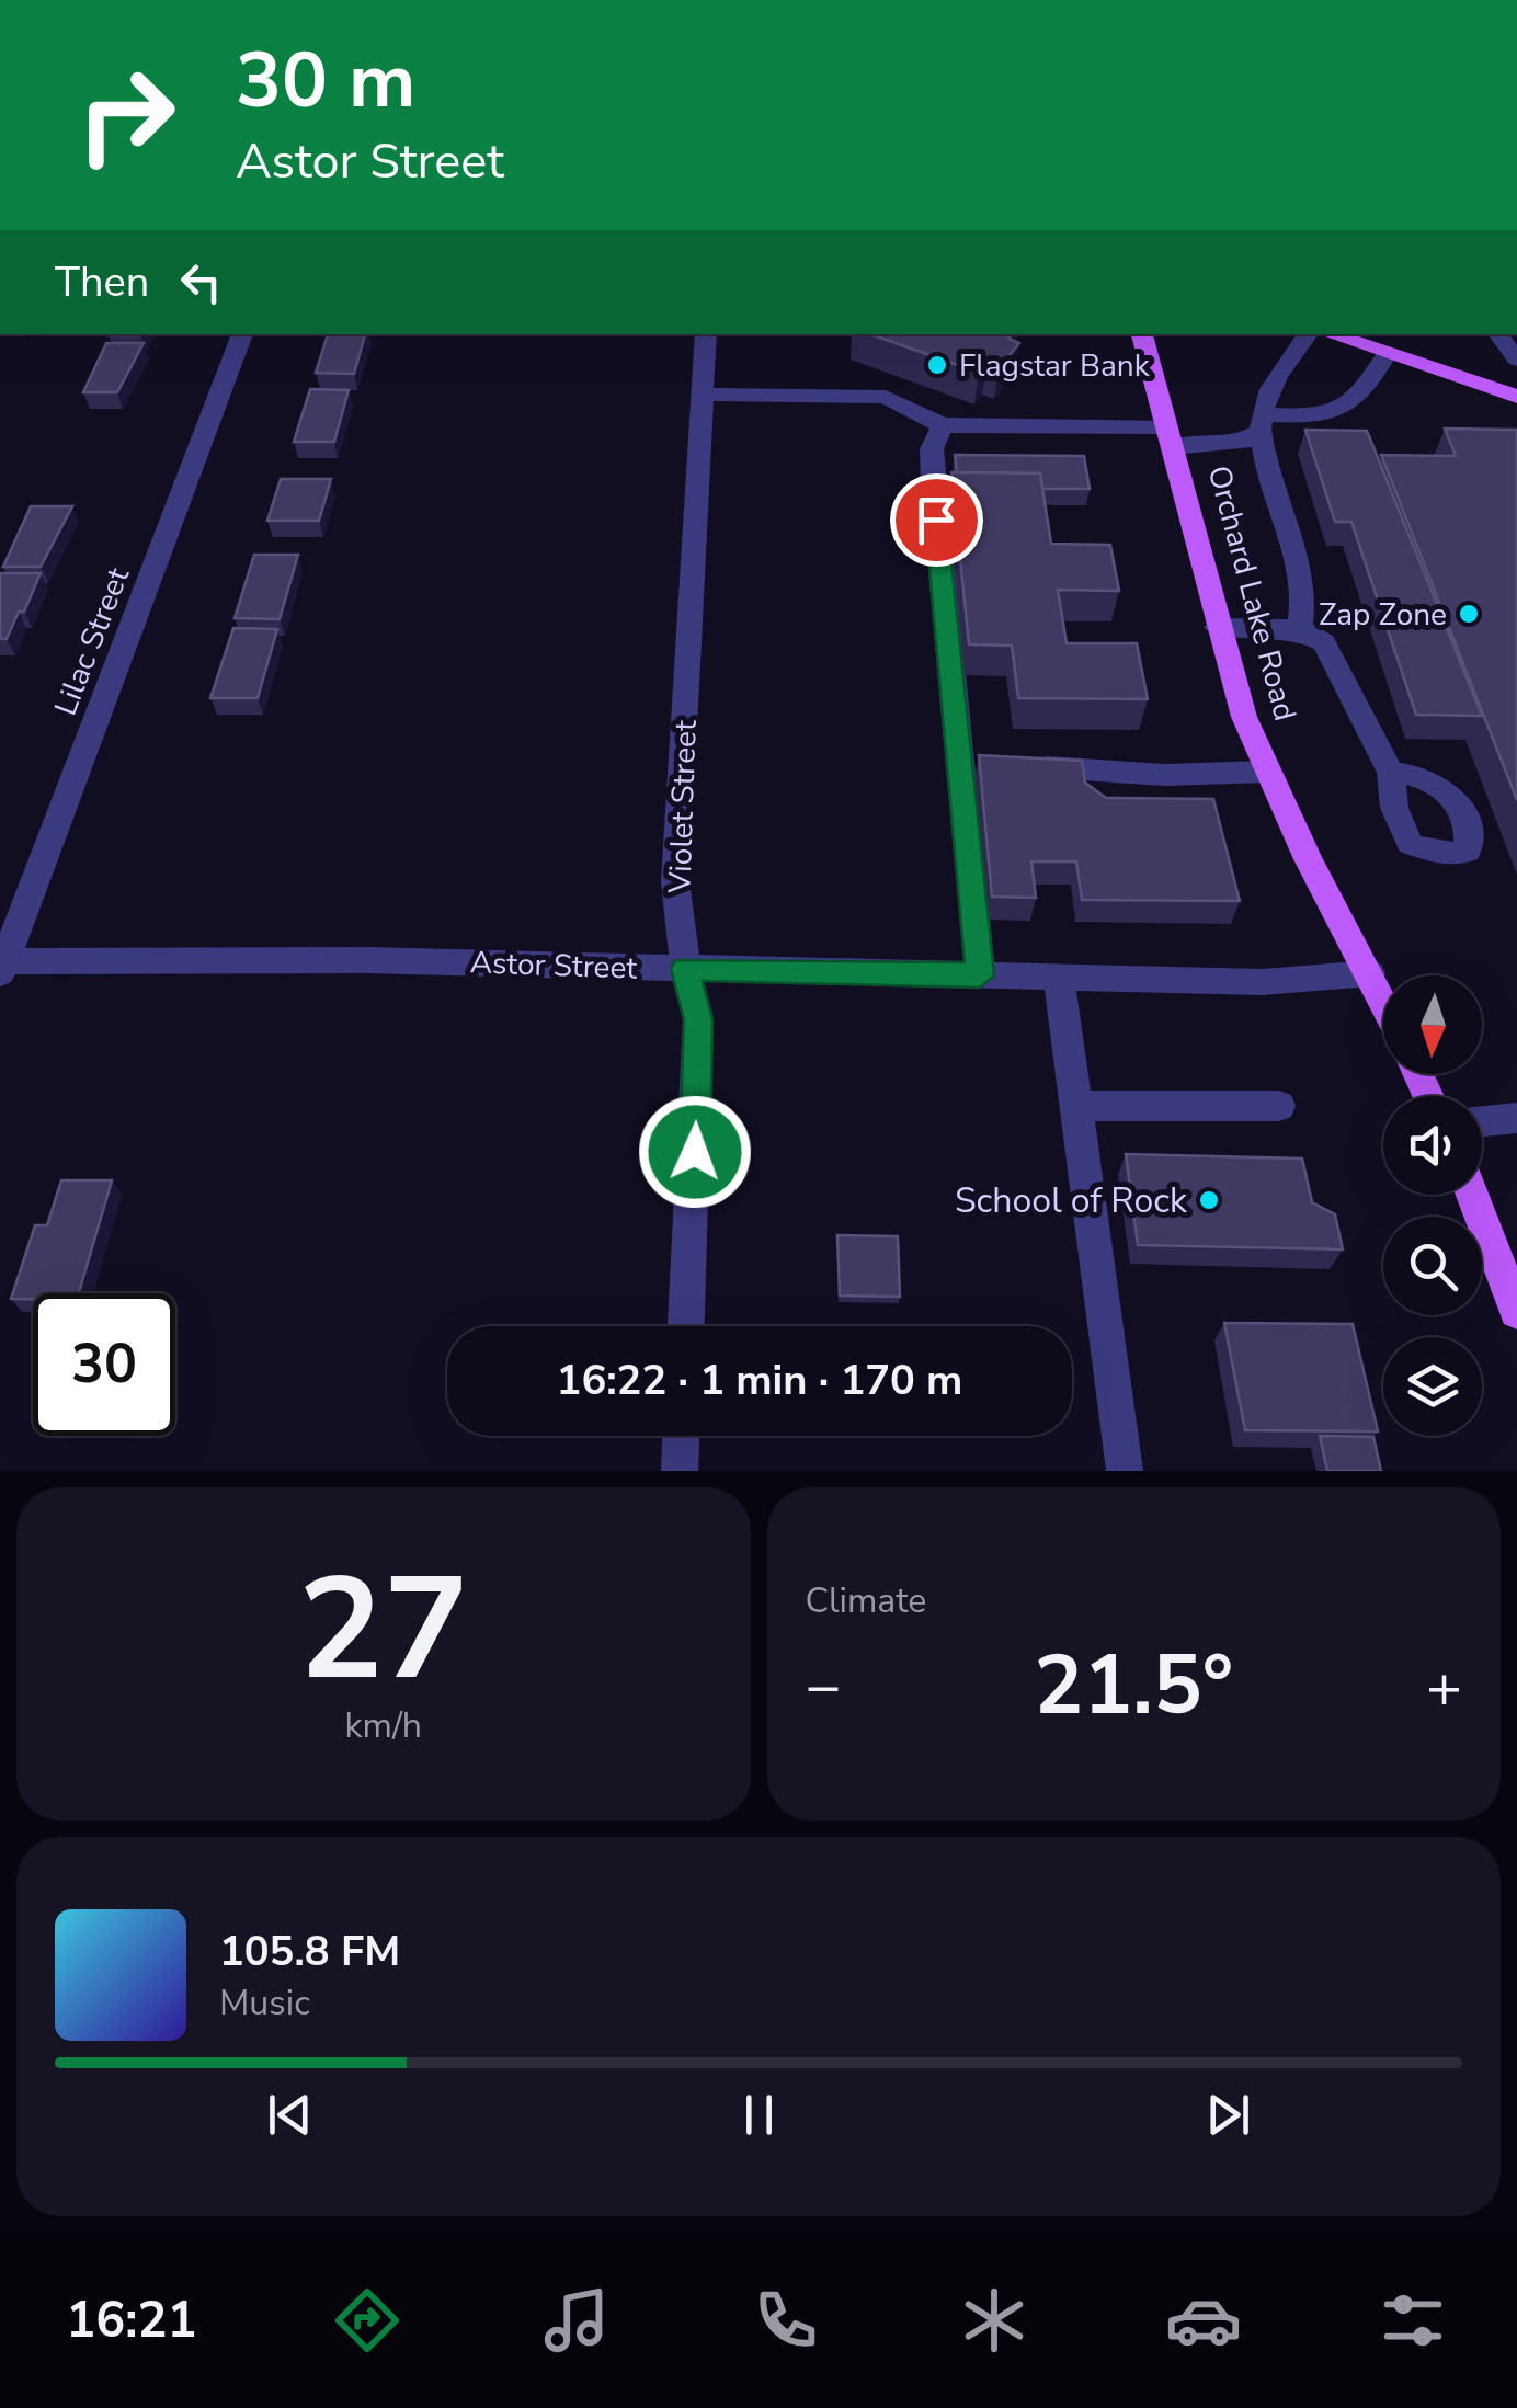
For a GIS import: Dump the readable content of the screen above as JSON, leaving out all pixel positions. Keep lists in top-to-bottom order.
{
  "streets": {
    "main road": ["Orchard Lake Road"],
    "street": ["Lilac Street", "Violet Street", "Astor Street"]
  },
  "crossings": [
    ["Orchard Lake Road", "Astor Street"],
    ["Lilac Street", "Astor Street"],
    ["Violet Street", "Astor Street"]
  ],
  "places": ["Flagstar Bank", "Zap Zone", "School of Rock"],
  "north": "bottom",
  "page": {
    "turn": ["30 m", "Astor Street"],
    "then": "Then",
    "limit": "30",
    "trip": "16:22 · 1 min · 170 m",
    "tile": [
      ["27", "km/h"],
      "Climate"
    ],
    "heat": ["−", "21.5°", "+"],
    "song": ["105.8 FM", "Music"],
    "tabs": "16:21"
  }
}
